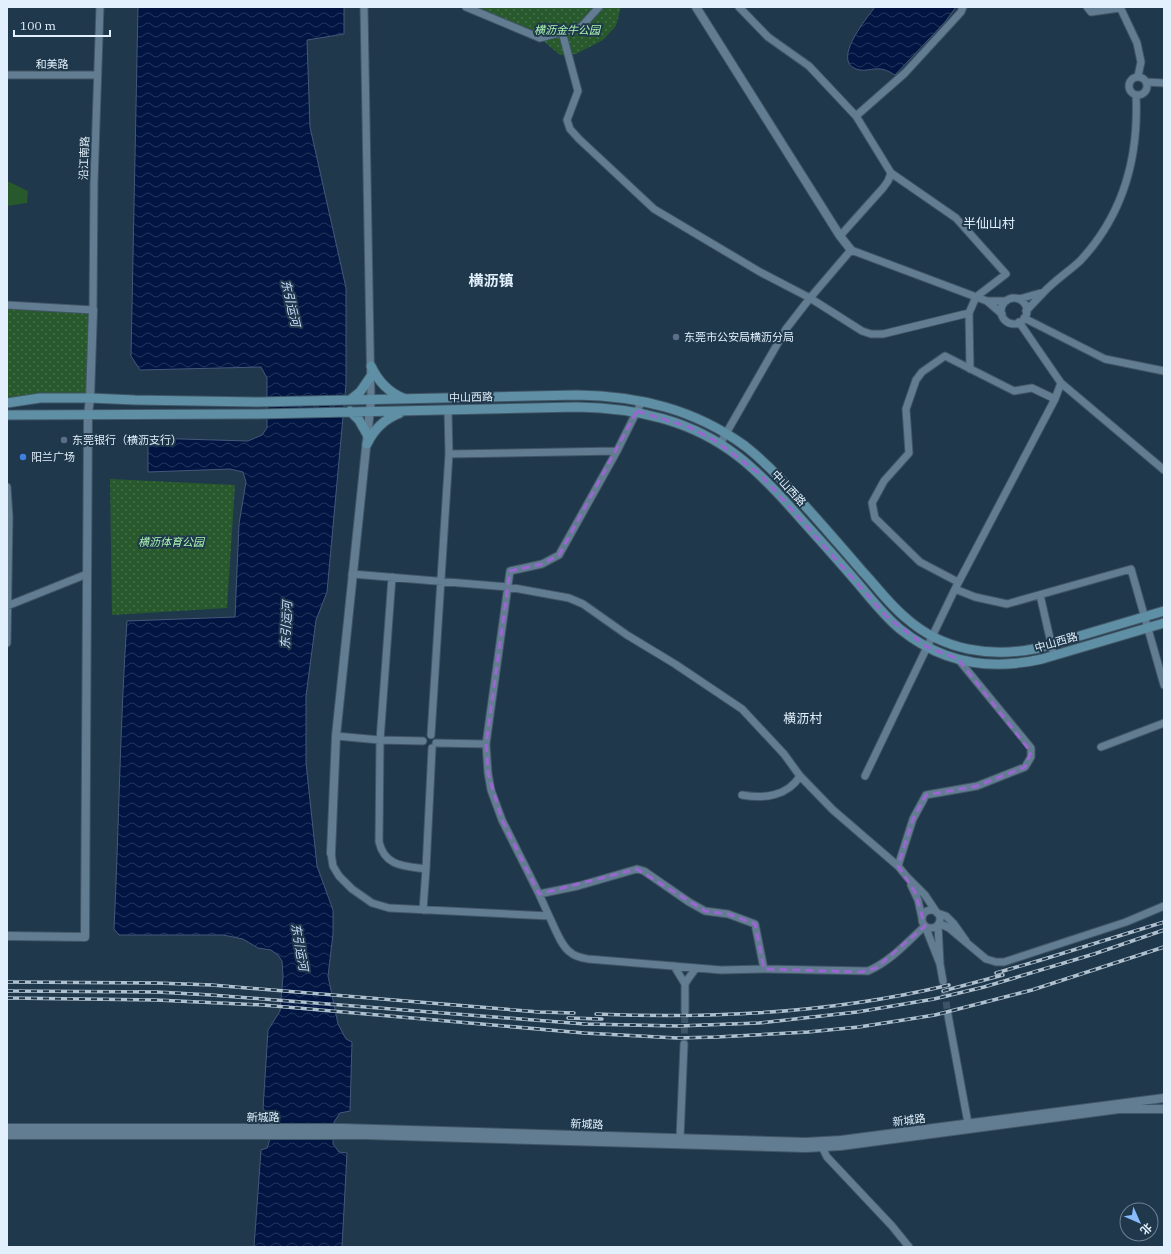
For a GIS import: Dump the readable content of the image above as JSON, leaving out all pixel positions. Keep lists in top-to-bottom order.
{
  "streets": {
    "main road": ["中山西路"],
    "street": ["和美路", "沿江南路", "新城路"]
  },
  "crossings": [
    ["和美路", "沿江南路"]
  ],
  "districts": ["半仙山村", "横沥镇", "横沥村"],
  "water": ["东引运河"],
  "parks": ["横沥金牛公园", "横沥体育公园"],
  "places": ["东莞市公安局横沥分局", "东莞银行（横沥支行）", "阳兰广场"],
  "scale_bar": "100 m",
  "north": "bottom right"
}
